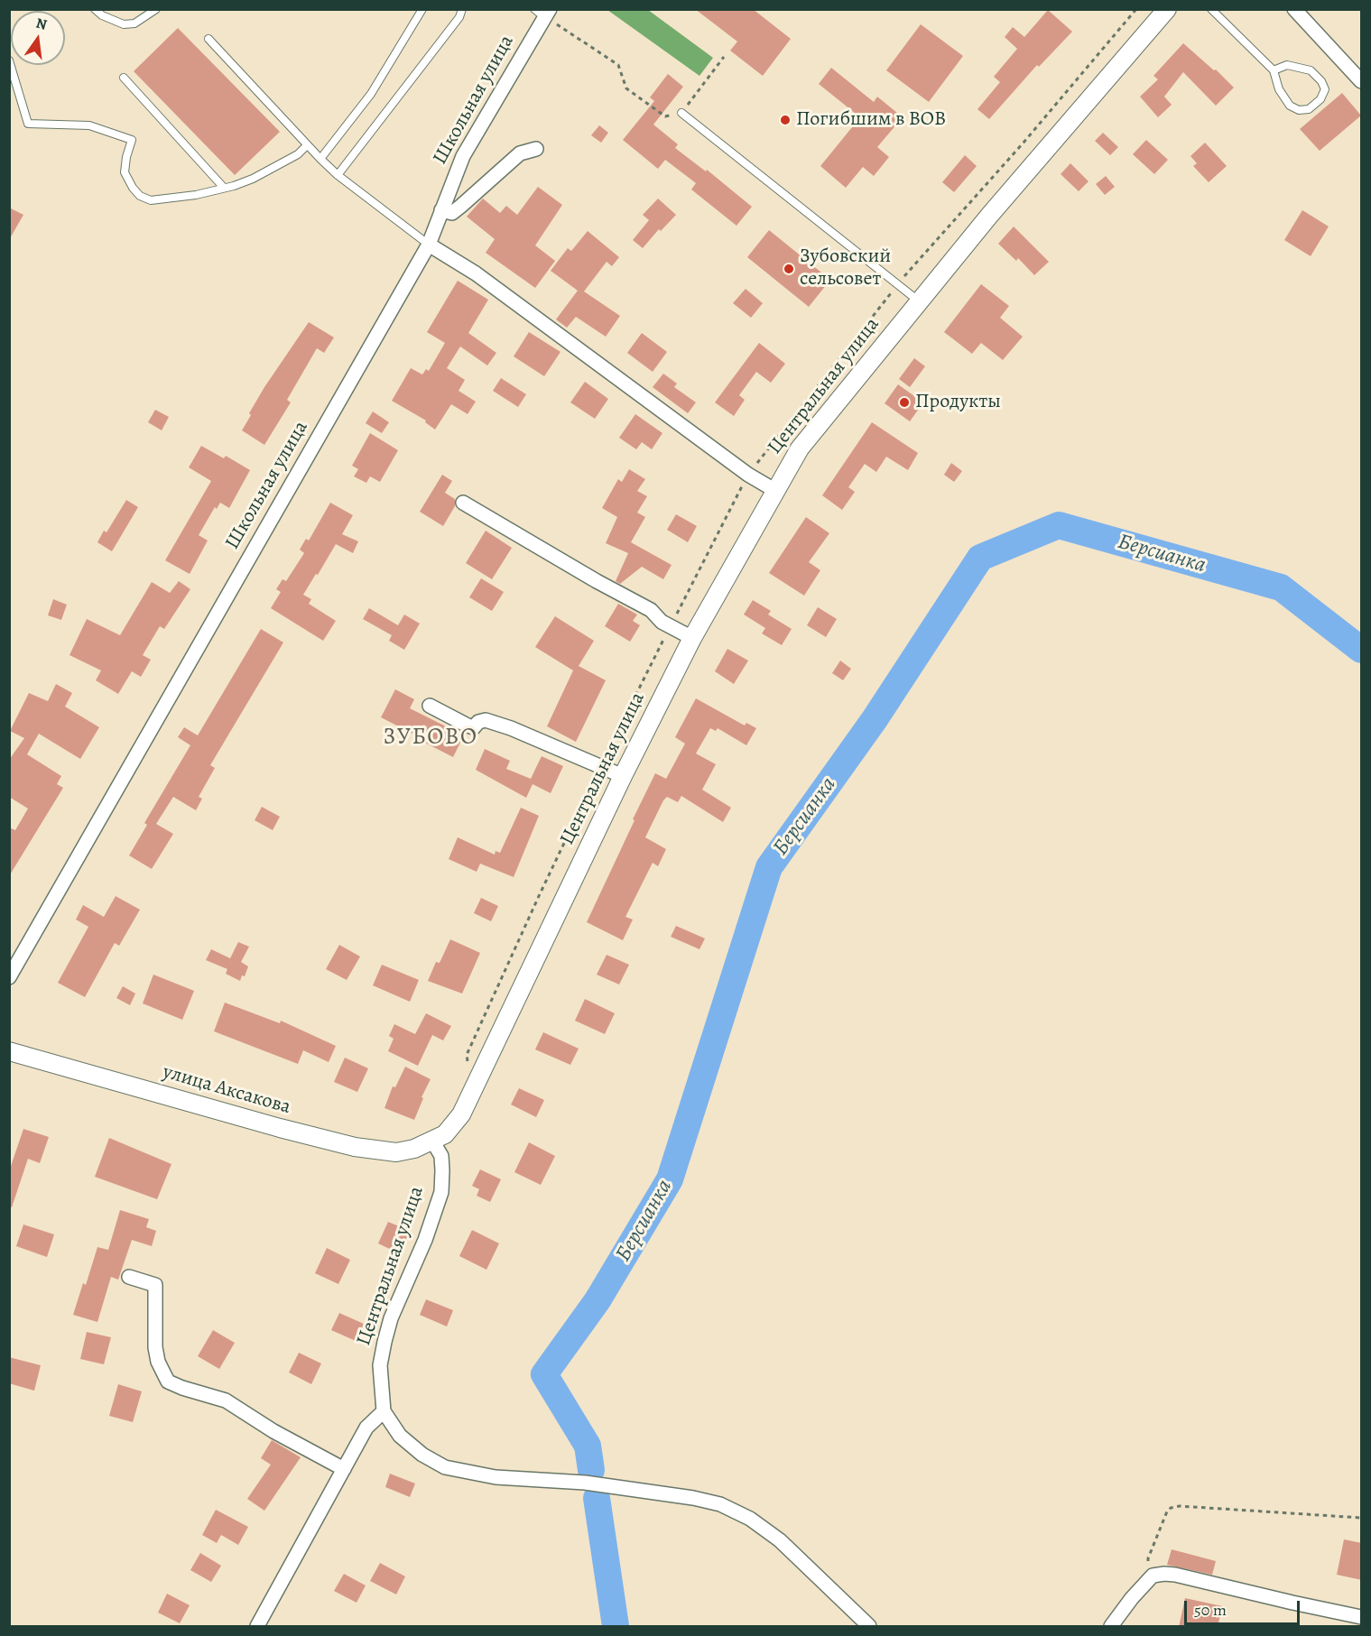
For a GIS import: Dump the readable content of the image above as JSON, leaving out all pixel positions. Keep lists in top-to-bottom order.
{
  "streets": {
    "street": ["Школьная улица", "Центральная улица", "улица Аксакова"]
  },
  "crossings": [
    ["Центральная улица", "улица Аксакова"]
  ],
  "districts": ["ЗУБОВО"],
  "water": ["Берсианка"],
  "places": ["Погибшим в ВОВ", "Зубовский сельсовет", "Продукты"],
  "scale_bar": "50 m",
  "north": "top"
}
